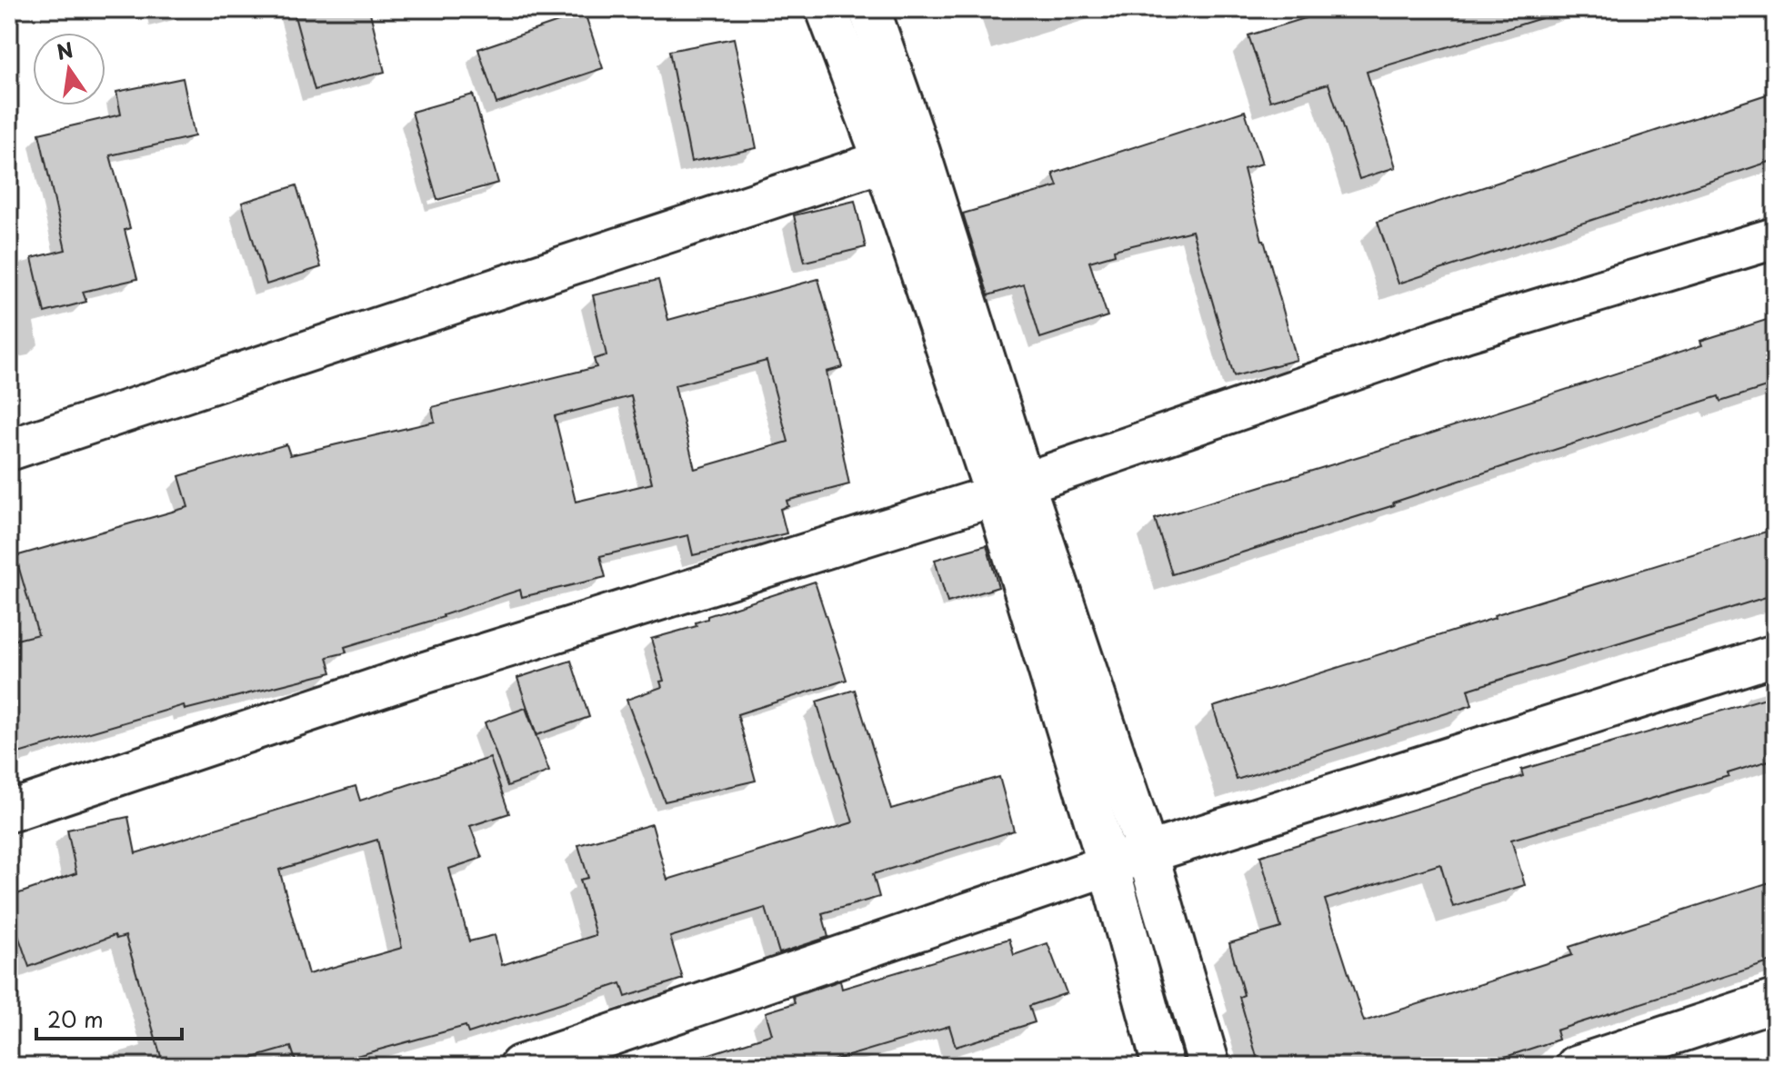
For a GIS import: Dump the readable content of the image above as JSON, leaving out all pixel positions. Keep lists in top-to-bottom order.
{
  "scale_bar": "20 m",
  "north": "top"
}
